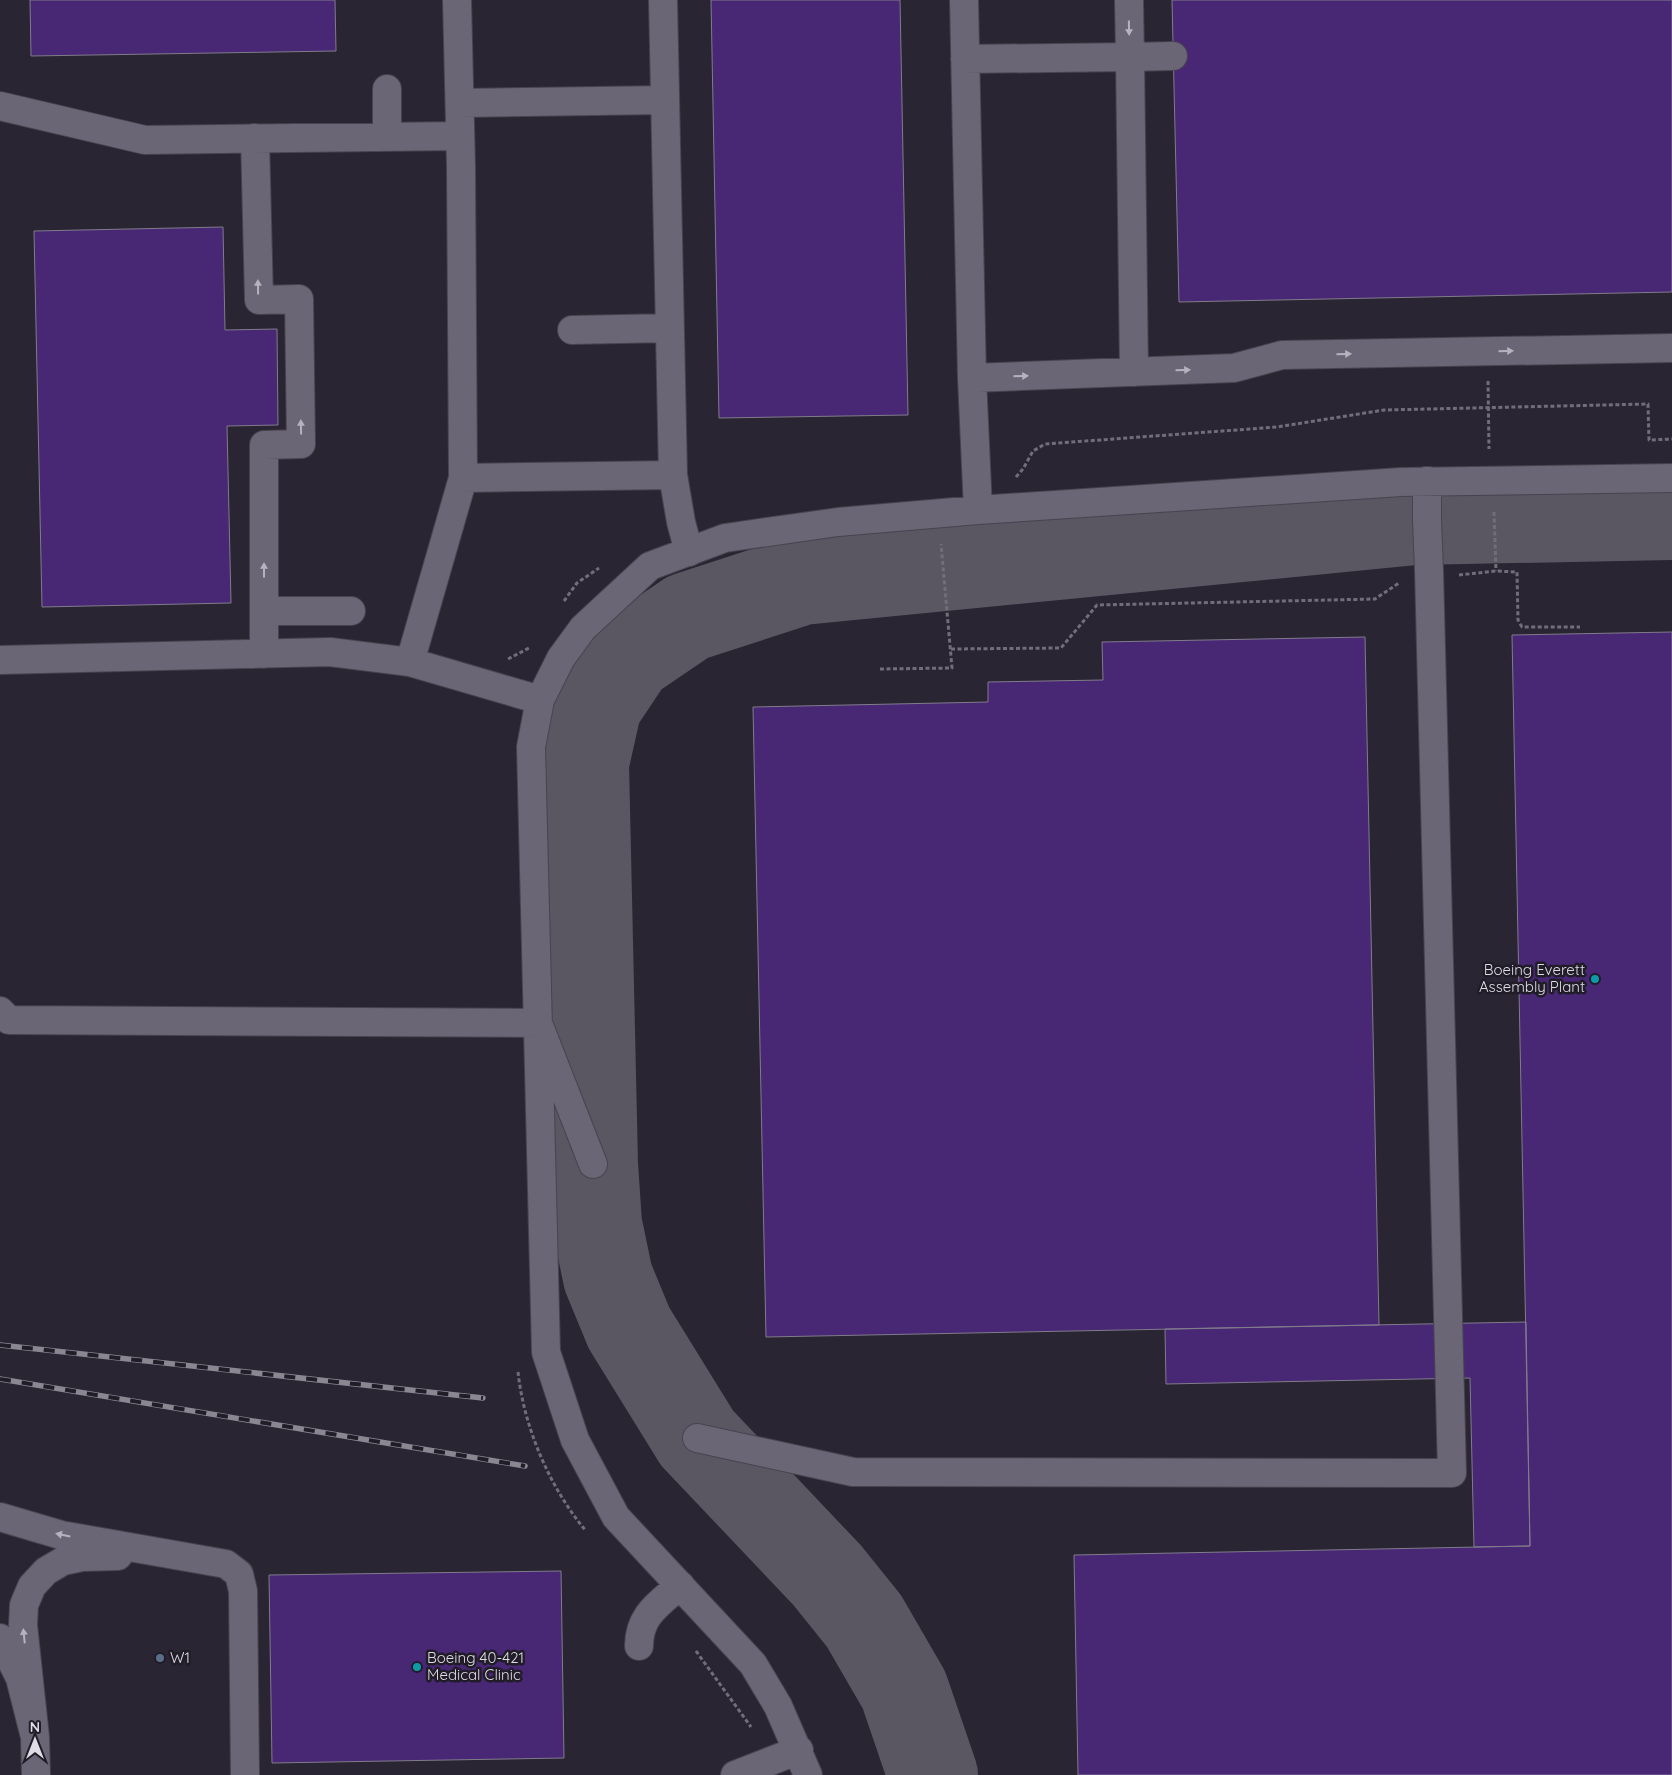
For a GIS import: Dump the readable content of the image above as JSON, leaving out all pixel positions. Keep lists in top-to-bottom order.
{
  "places": ["Boeing Everett Assembly Plant", "W1", "Boeing 40-421 Medical Clinic"],
  "north": "top"
}
